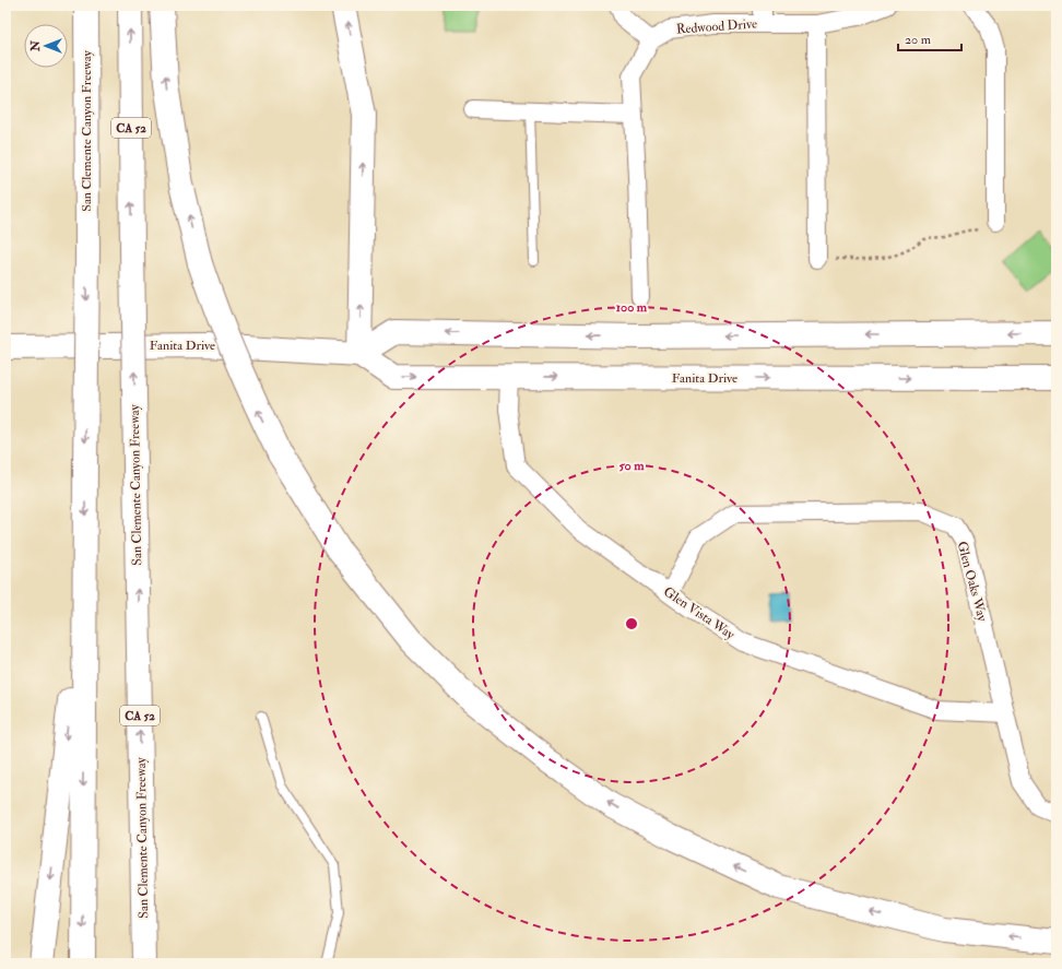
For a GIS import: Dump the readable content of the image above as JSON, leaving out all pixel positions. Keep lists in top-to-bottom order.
{
  "streets": {
    "main road": ["CA 52", "San Clemente Canyon Freeway", "Fanita Drive"],
    "street": ["Redwood Drive", "Glen Oaks Way", "Glen Vista Way"]
  },
  "crossings": [
    ["Fanita Drive", "Glen Vista Way"],
    ["Glen Oaks Way", "Glen Vista Way"]
  ],
  "scale_bar": "20 m",
  "north": "left",
  "rings": ["100 m", "50 m"]
}
